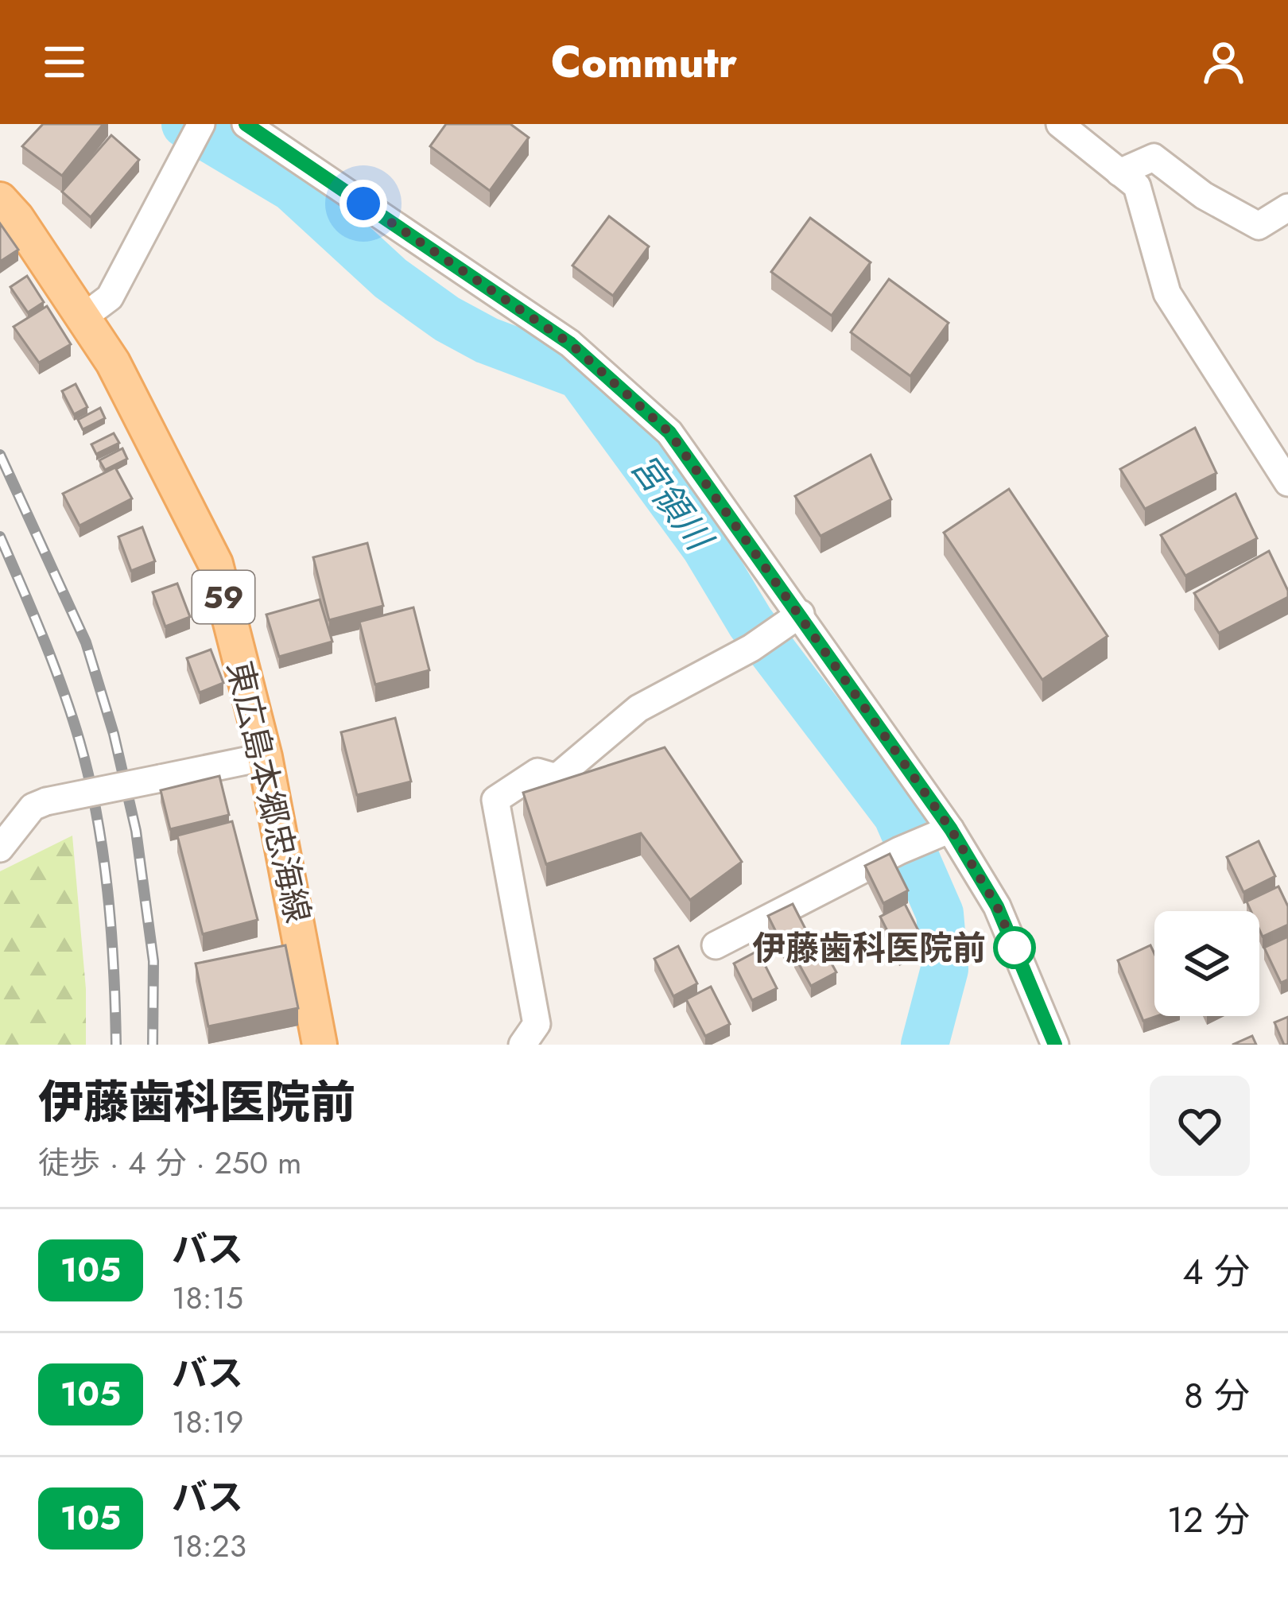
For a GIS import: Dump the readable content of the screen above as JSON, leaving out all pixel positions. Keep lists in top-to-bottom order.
{
  "streets": {
    "main road": ["59", "東広島本郷忠海線"]
  },
  "water": ["宮領川"],
  "places": ["伊藤歯科医院前"],
  "lines": ["bus line 105"],
  "page": {
    "header": "Commutr",
    "heading": ["伊藤歯科医院前", "徒歩 · 4 分 · 250 m"],
    "list": [
      {
        "mark": "105",
        "name": "バス",
        "note": "18:15",
        "value": "4 分"
      },
      {
        "mark": "105",
        "name": "バス",
        "note": "18:19",
        "value": "8 分"
      },
      {
        "mark": "105",
        "name": "バス",
        "note": "18:23",
        "value": "12 分"
      }
    ]
  }
}
